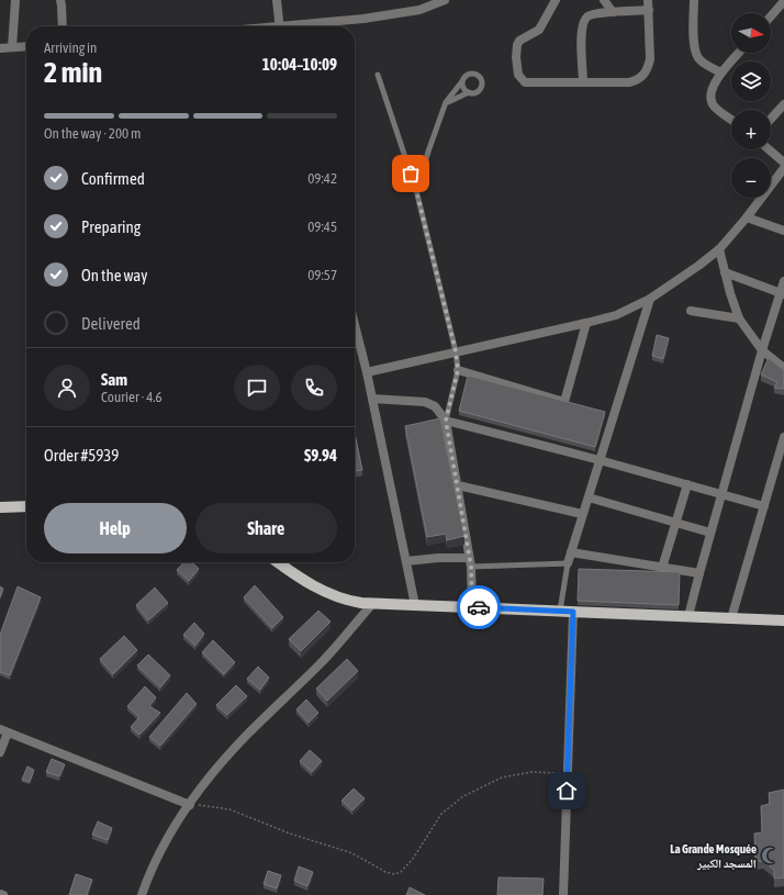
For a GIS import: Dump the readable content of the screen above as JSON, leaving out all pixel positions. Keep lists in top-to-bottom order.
{
  "places": {
    "mosque": ["La Grande Mosquée المسجد الكبير"]
  },
  "north": "right",
  "page": {
    "map_buttons": ["+", "−"],
    "heading": ["2 min", "Arriving in", "10:04–10:09"],
    "panel": [
      "Sam",
      "Courier · 4.6",
      "Order #5939",
      "$9.94"
    ],
    "bar": "On the way · 200 m",
    "list": [
      ["Confirmed", "09:42"],
      ["Preparing", "09:45"],
      ["On the way", "09:57"],
      "Delivered"
    ],
    "buttons": ["Help", "Share"]
  }
}
